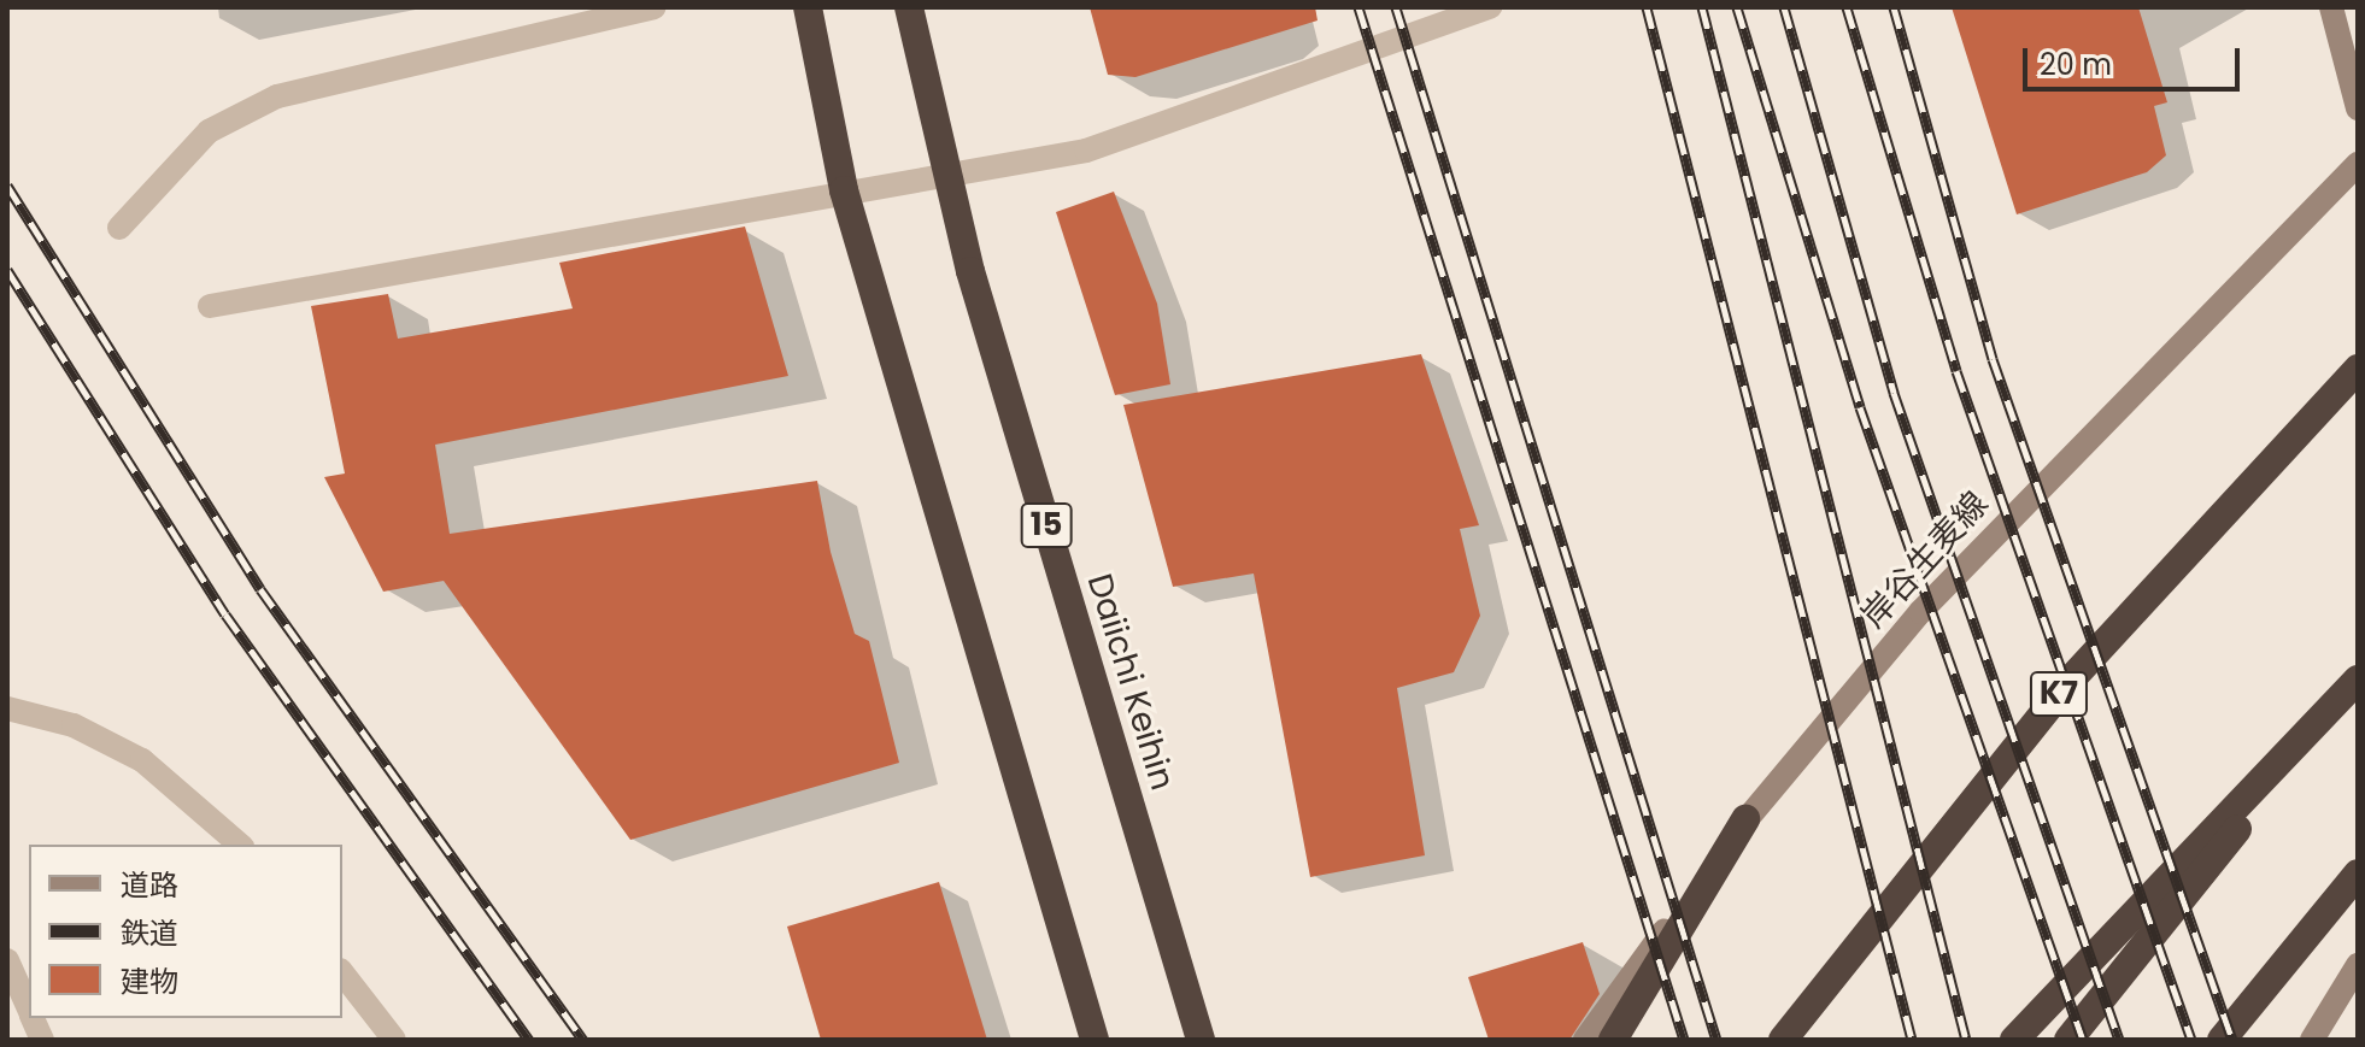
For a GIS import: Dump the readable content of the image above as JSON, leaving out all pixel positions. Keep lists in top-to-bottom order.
{
  "streets": {
    "highway": ["15", "Daiichi Keihin", "K7"],
    "street": ["岸谷生麦線"]
  },
  "legend": ["道路", "鉄道", "建物"],
  "scale_bar": "20 m"
}
